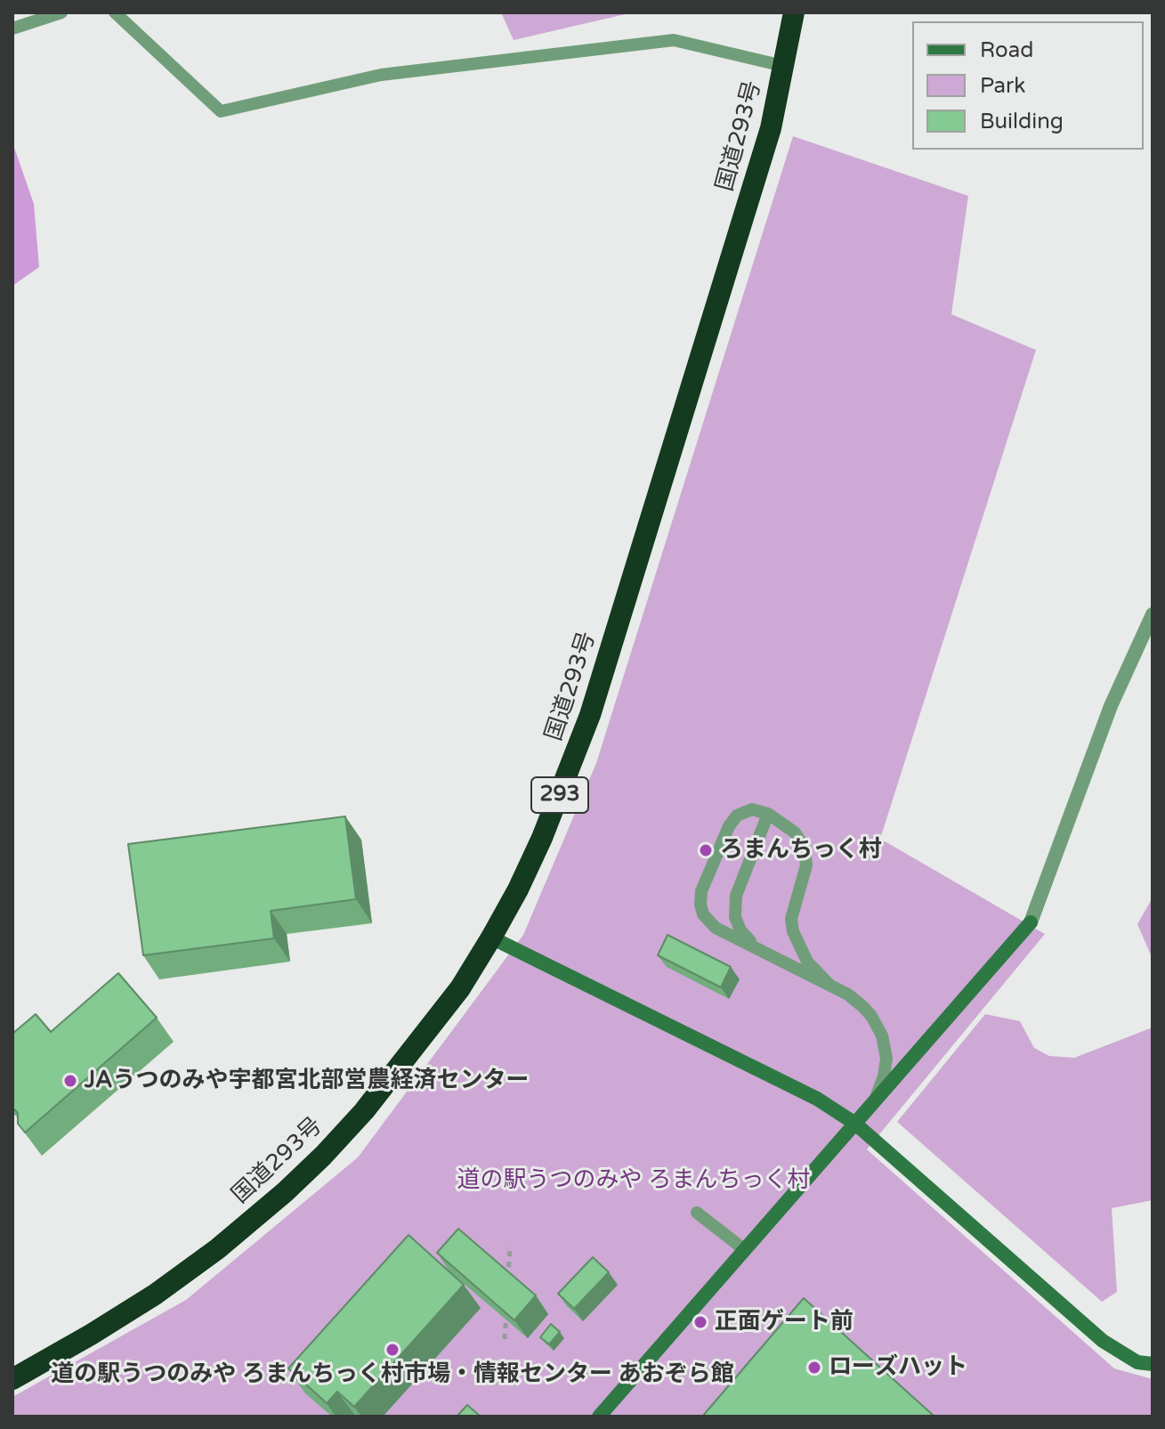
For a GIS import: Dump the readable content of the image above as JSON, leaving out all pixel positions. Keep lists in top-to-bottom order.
{
  "streets": {
    "highway": ["国道293号", "293"]
  },
  "parks": ["道の駅うつのみや ろまんちっく村"],
  "places": [
    "ろまんちっく村",
    "JAうつのみや宇都宮北部営農経済センター",
    "正面ゲート前",
    "道の駅うつのみや ろまんちっく村市場・情報センター あおぞら館",
    "ローズハット"
  ],
  "legend": ["Road", "Park", "Building"]
}
